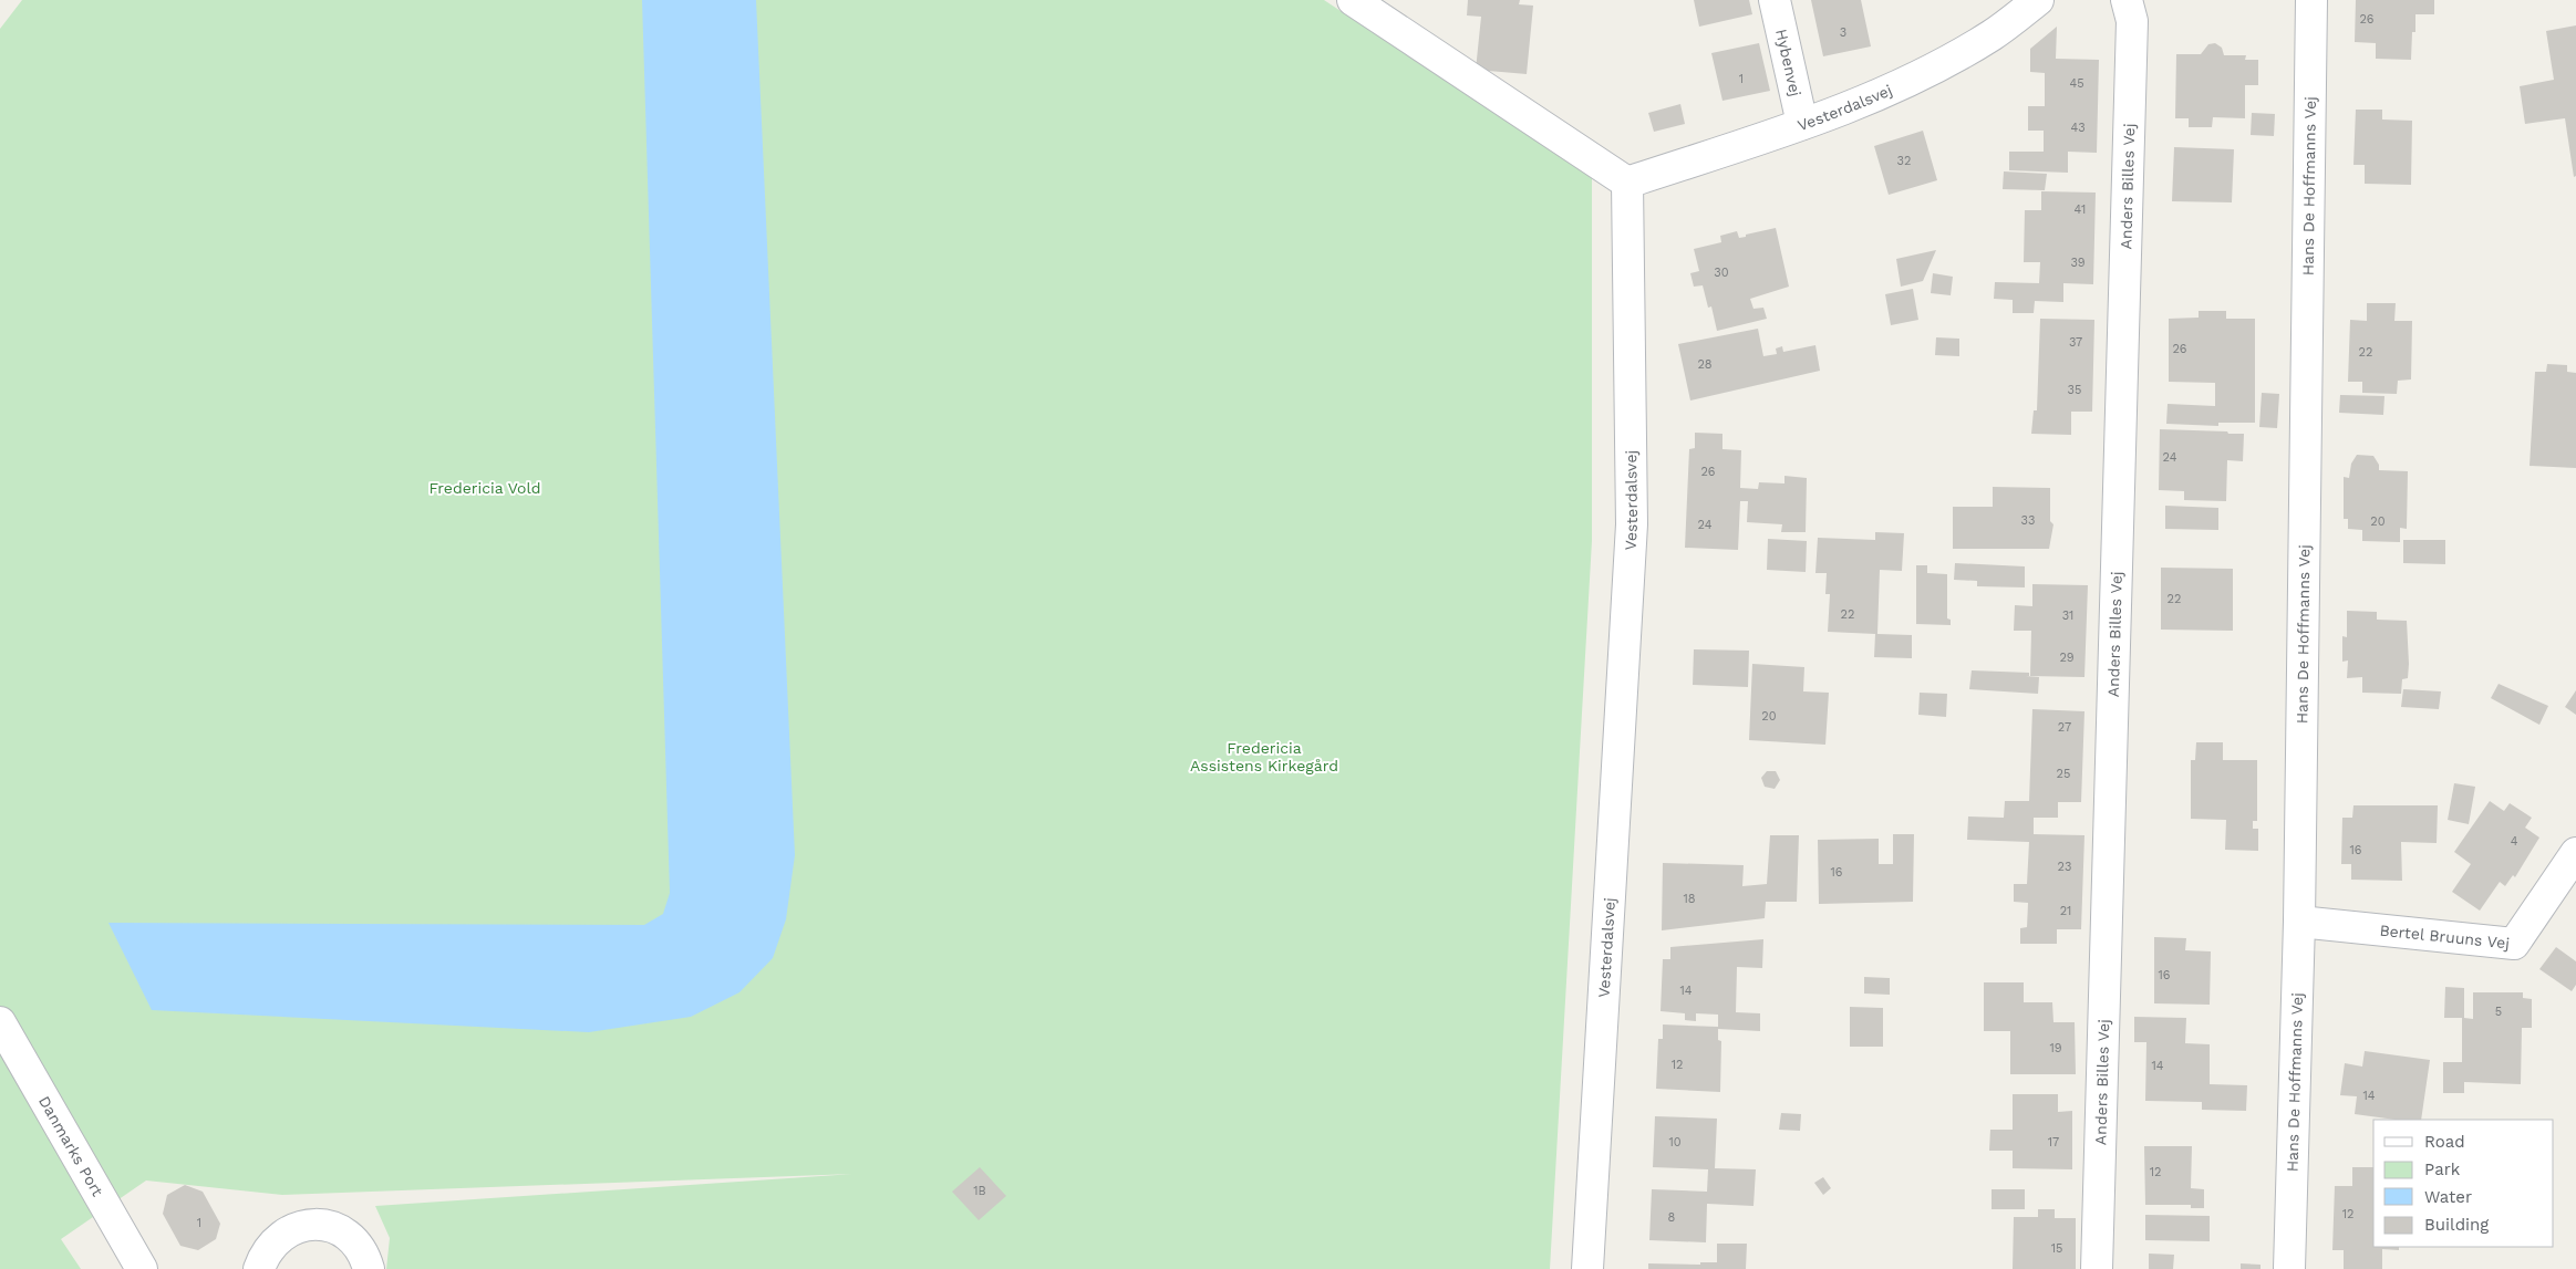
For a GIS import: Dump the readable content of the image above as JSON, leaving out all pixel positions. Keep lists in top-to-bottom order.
{
  "streets": {
    "street": [
      "Hybenvej",
      "Vesterdalsvej",
      "Anders Billes Vej",
      "Hans De Hoffmanns Vej",
      "Bertel Bruuns Vej",
      "Danmarks Port"
    ]
  },
  "crossings": [
    ["Hybenvej", "Vesterdalsvej"],
    ["Hans De Hoffmanns Vej", "Bertel Bruuns Vej"]
  ],
  "parks": ["Fredericia Vold", "Fredericia Assistens Kirkegård"],
  "house_numbers": [
    "26",
    "3",
    "1",
    "45",
    "43",
    "32",
    "41",
    "39",
    "30",
    "37",
    "26",
    "22",
    "28",
    "35",
    "24",
    "26",
    "33",
    "20",
    "24",
    "22",
    "22",
    "31",
    "29",
    "20",
    "27",
    "25",
    "4",
    "16",
    "23",
    "16",
    "18",
    "21",
    "16",
    "14",
    "5",
    "19",
    "12",
    "14",
    "14",
    "10",
    "17",
    "12",
    "1B",
    "12",
    "8",
    "1",
    "15"
  ],
  "legend": [
    "Road",
    "Park",
    "Water",
    "Building"
  ]
}
